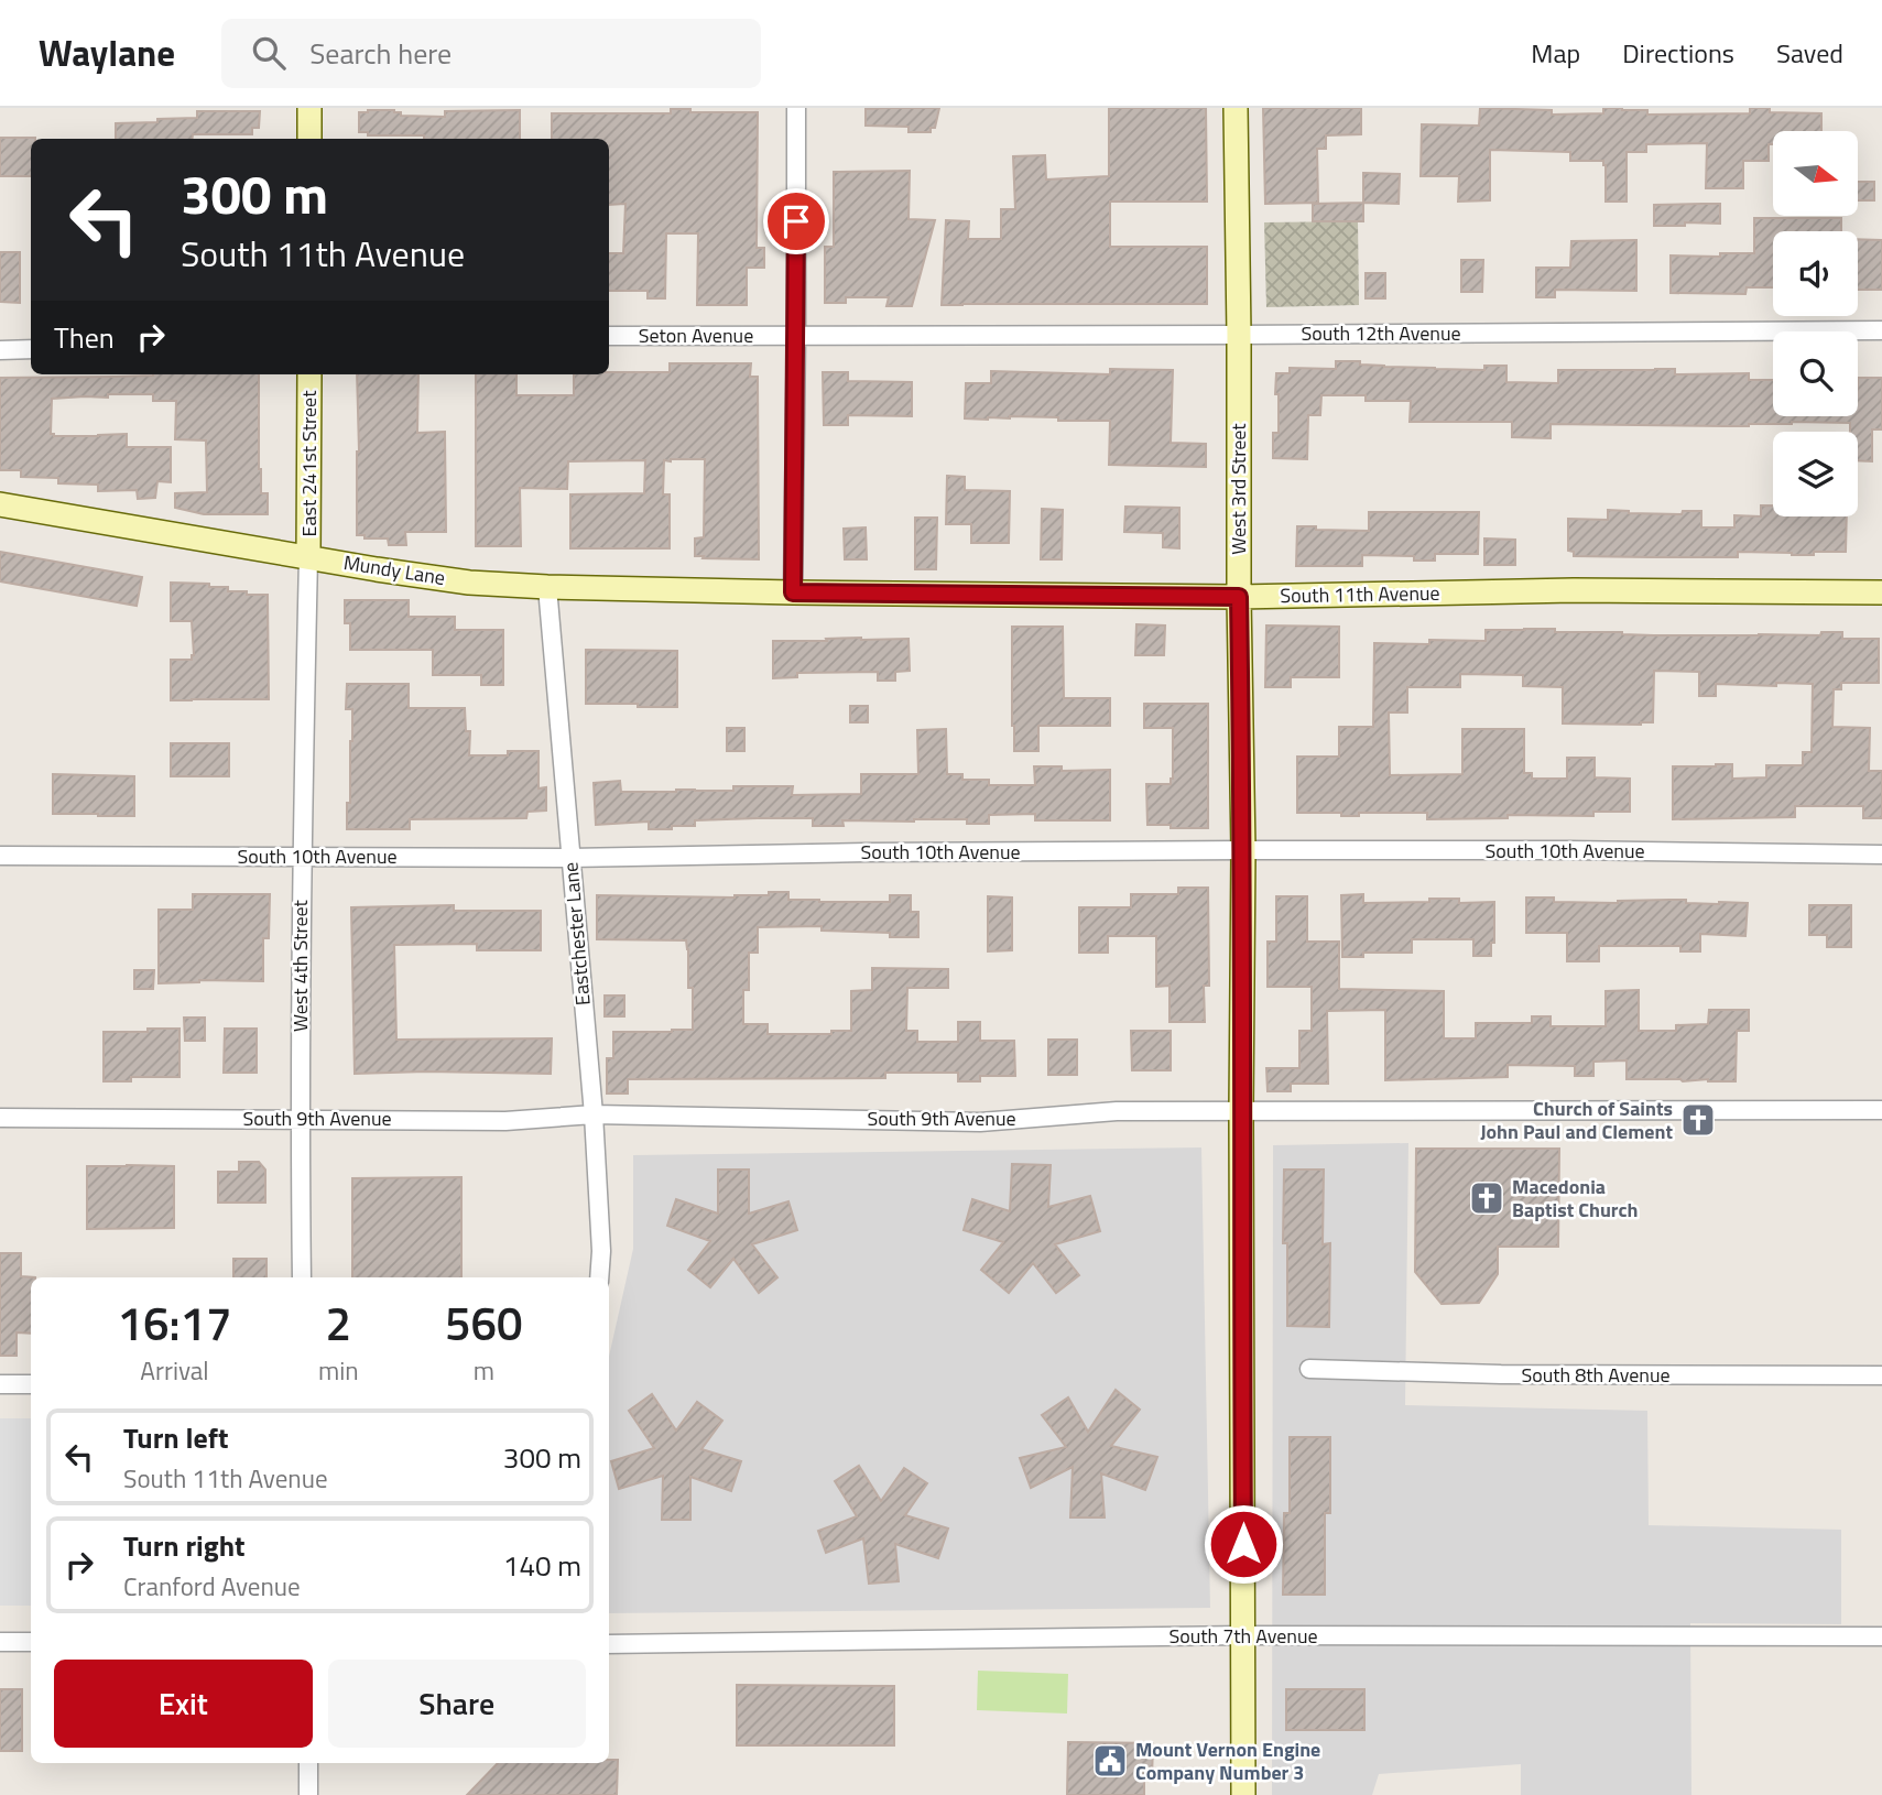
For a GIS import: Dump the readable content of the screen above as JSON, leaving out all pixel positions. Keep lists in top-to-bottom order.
{
  "streets": {
    "street": [
      "South 12th Avenue",
      "Seton Avenue",
      "East 241st Street",
      "West 3rd Street",
      "Mundy Lane",
      "South 11th Avenue",
      "South 10th Avenue",
      "Eastchester Lane",
      "West 4th Street",
      "South 9th Avenue",
      "South 8th Avenue",
      "South 7th Avenue"
    ]
  },
  "crossings": [
    ["South 12th Avenue", "Seton Avenue"],
    ["South 12th Avenue", "West 3rd Street"],
    ["East 241st Street", "Mundy Lane"],
    ["East 241st Street", "West 4th Street"],
    ["West 3rd Street", "South 11th Avenue"],
    ["West 3rd Street", "South 10th Avenue"],
    ["West 3rd Street", "South 9th Avenue"],
    ["West 3rd Street", "South 7th Avenue"],
    ["Mundy Lane", "South 11th Avenue"],
    ["Mundy Lane", "Eastchester Lane"],
    ["Mundy Lane", "West 4th Street"],
    ["South 10th Avenue", "Eastchester Lane"],
    ["South 10th Avenue", "West 4th Street"],
    ["Eastchester Lane", "South 9th Avenue"],
    ["West 4th Street", "South 9th Avenue"]
  ],
  "places": {
    "church": ["Church of Saints John Paul and Clement", "Macedonia Baptist Church"],
    "public building": ["Mount Vernon Engine Company Number 3"]
  },
  "north": "right",
  "page": {
    "header": "Waylane",
    "search": "Search here",
    "nav": ["Map", "Directions", "Saved"],
    "turn": ["300 m", "South 11th Avenue"],
    "then": "Then",
    "eta": [
      "16:17",
      "Arrival",
      "2",
      "min",
      "560",
      "m"
    ],
    "list": [
      {
        "name": "Turn left",
        "note": "South 11th Avenue",
        "value": "300 m"
      },
      {
        "name": "Turn right",
        "note": "Cranford Avenue",
        "value": "140 m"
      }
    ],
    "buttons": ["Exit", "Share"]
  }
}
